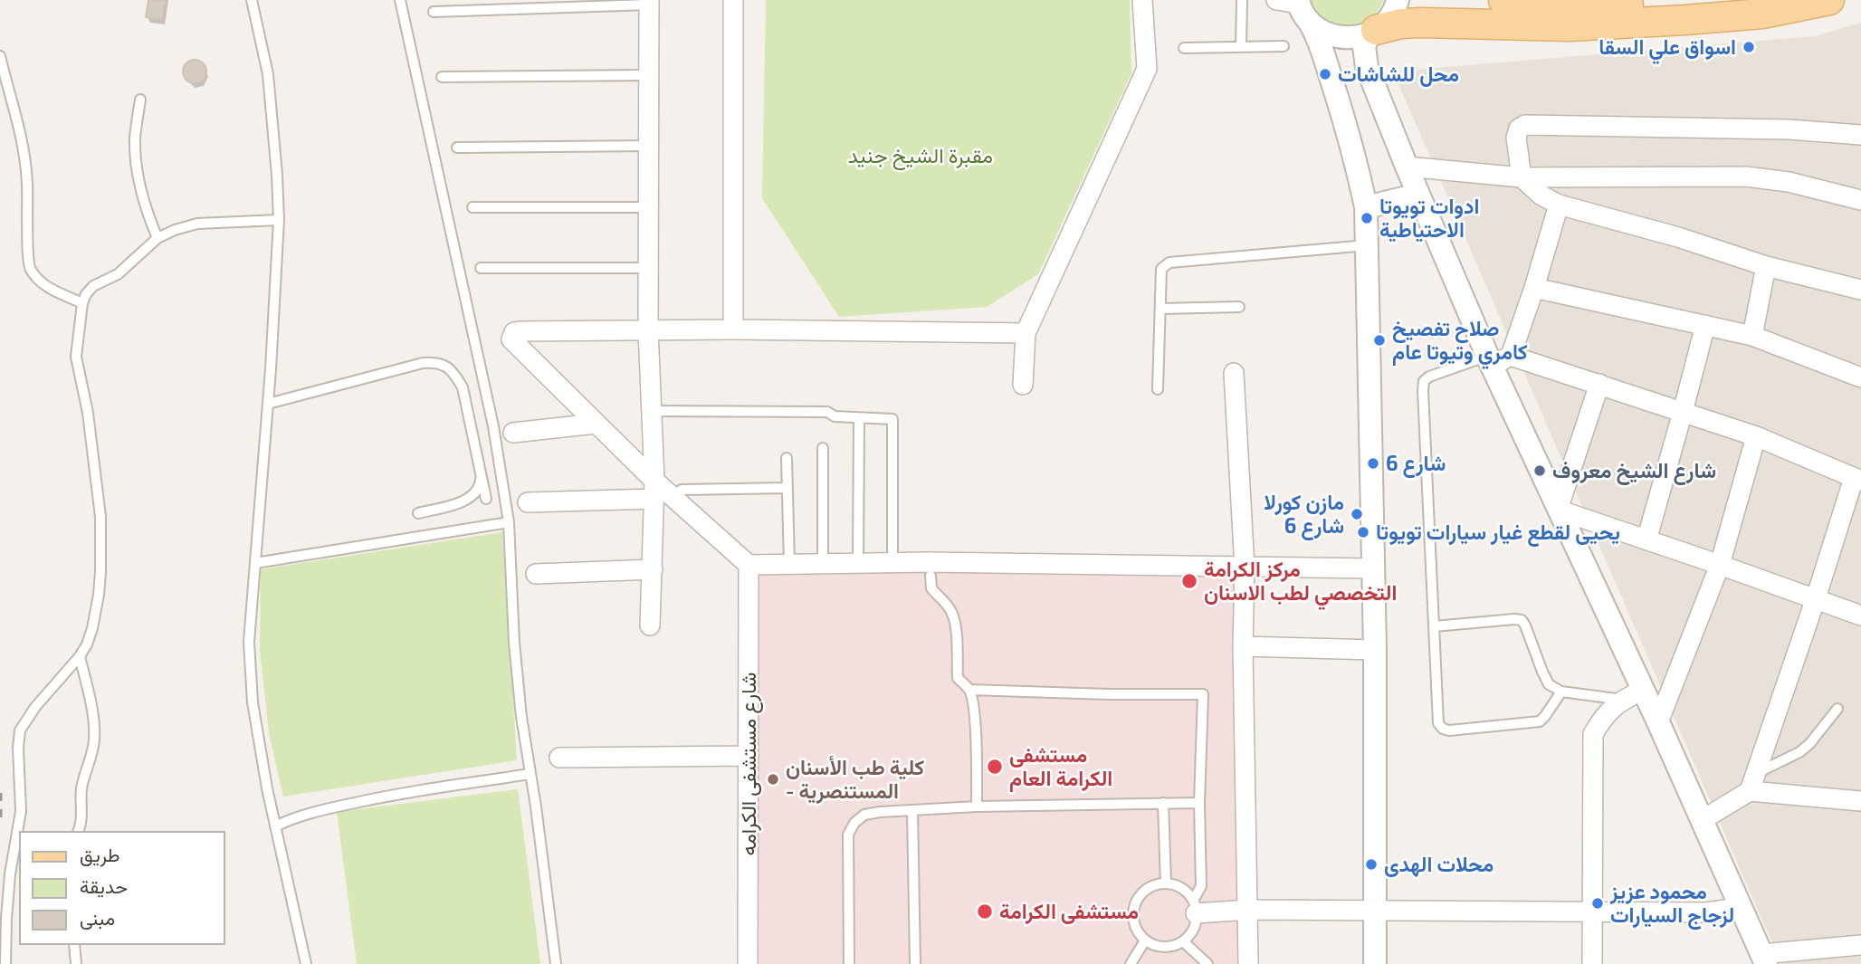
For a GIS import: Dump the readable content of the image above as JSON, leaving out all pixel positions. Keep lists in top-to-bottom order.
{
  "streets": {
    "street": ["شارع مستشفى الكرامه"]
  },
  "parks": ["مقبرة الشيخ جنيد"],
  "places": [
    "اسواق علي السقا",
    "محل للشاشات",
    "ادوات تويوتا الاحتياطية",
    "صلاح تفصيخ كامري وتيوتا عام",
    "شارع 6",
    "شارع الشيخ معروف",
    "مازن كورلا شارع 6",
    "يحيى لقطع غيار سيارات تويوتا",
    "مركز الكرامة التخصصي لطب الاسنان",
    "مستشفى الكرامة العام",
    "كلية طب الأسنان - المستنصرية",
    "محلات الهدى",
    "محمود عزيز لزجاج السيارات",
    "مستشفى الكرامة"
  ],
  "legend": ["طريق", "حديقة", "مبنى"]
}
